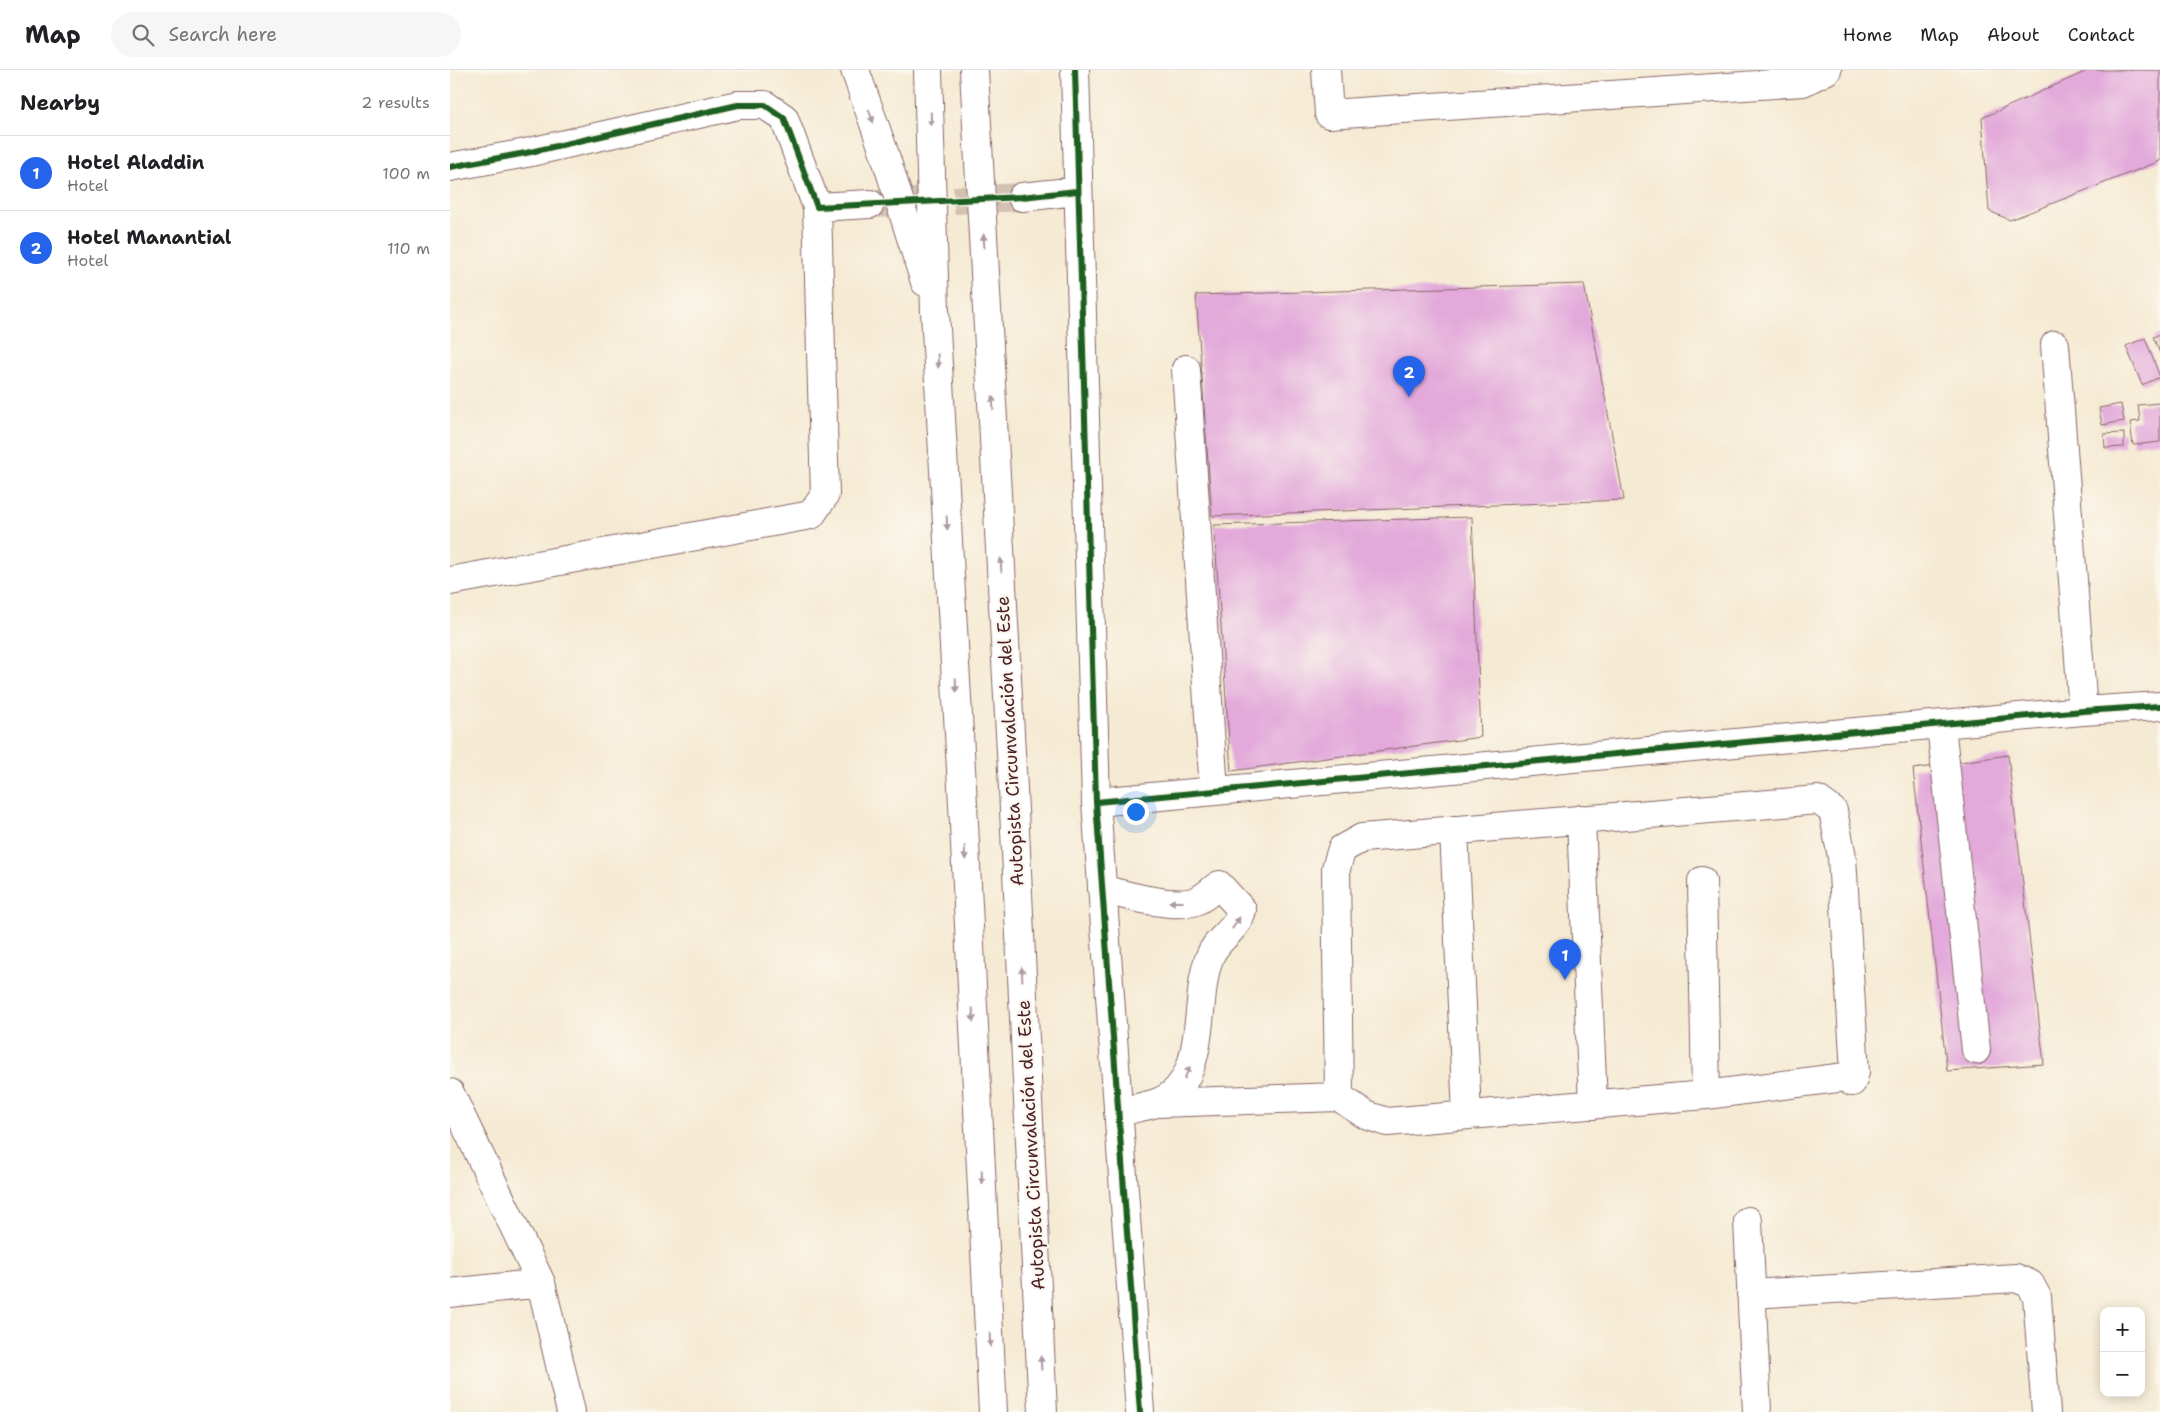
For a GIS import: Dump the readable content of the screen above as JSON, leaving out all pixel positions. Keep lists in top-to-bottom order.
{
  "streets": {
    "main road": ["Autopista Circunvalación del Este"]
  },
  "page": {
    "header": "Map",
    "search": "Search here",
    "nav": [
      "Home",
      "Map",
      "About",
      "Contact"
    ],
    "heading": ["Nearby", "2 results"],
    "list": [
      {
        "mark": "1",
        "name": "Hotel Aladdin",
        "note": "Hotel",
        "value": "100 m"
      },
      {
        "mark": "2",
        "name": "Hotel Manantial",
        "note": "Hotel",
        "value": "110 m"
      }
    ],
    "pins": ["2", "1"],
    "map_buttons": ["+", "−"]
  }
}
